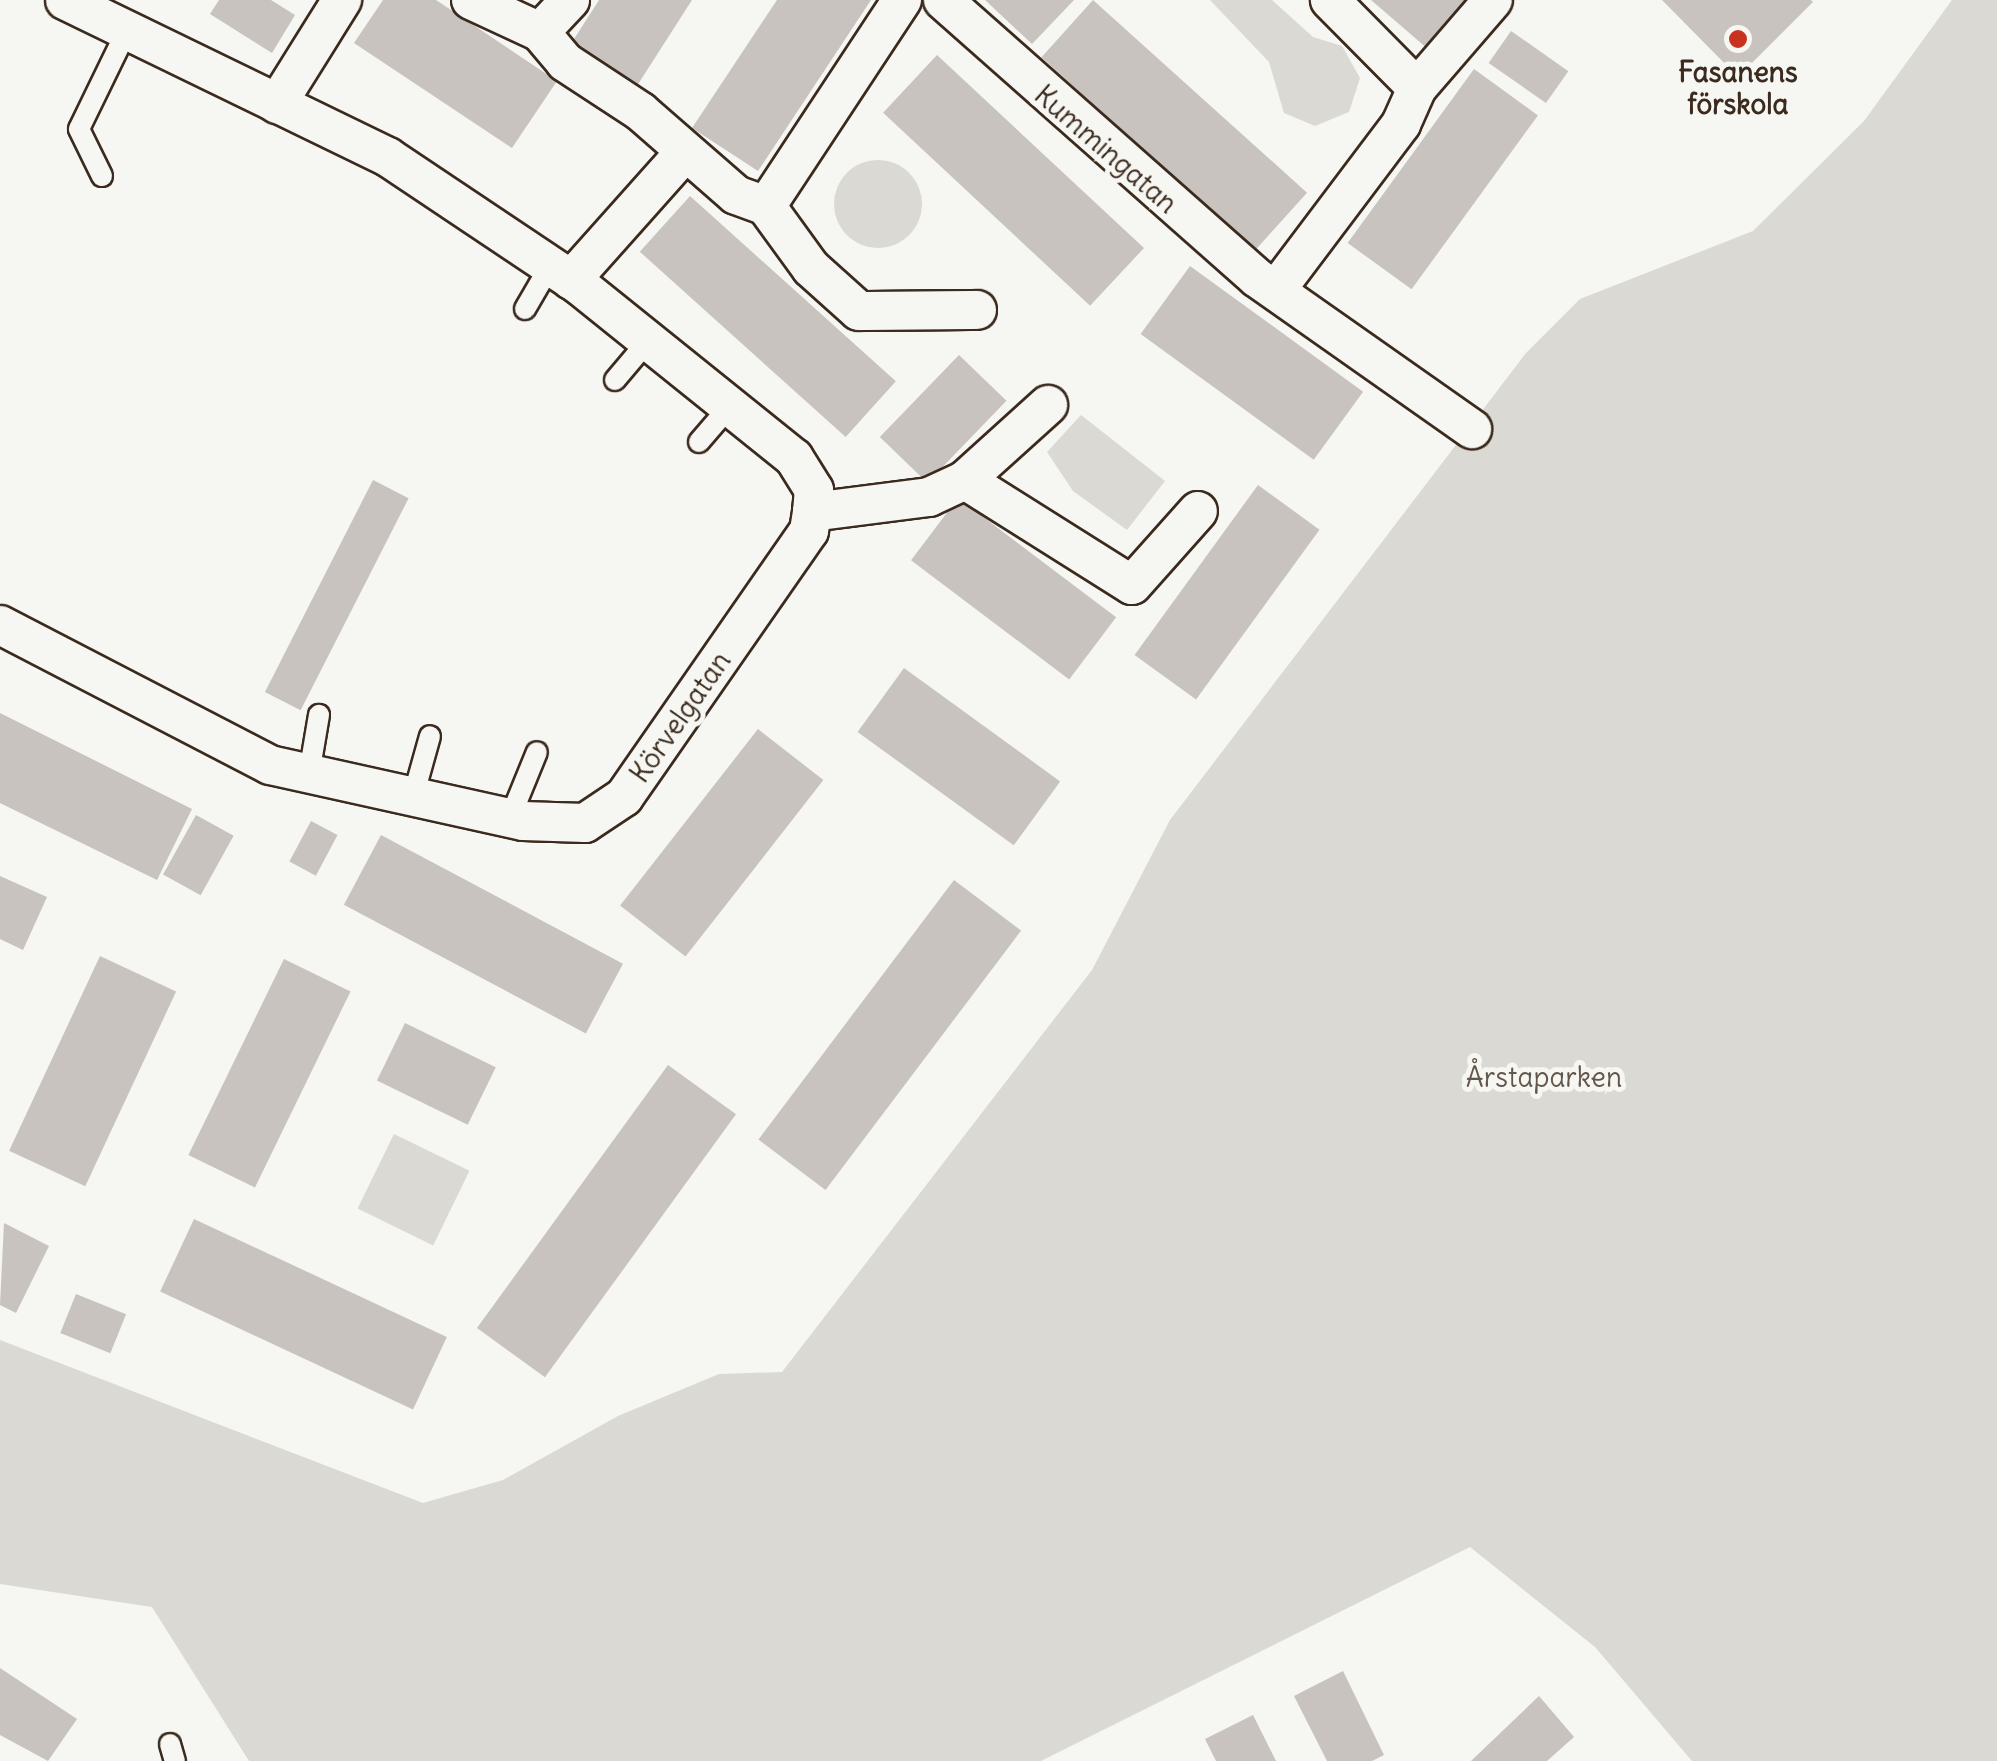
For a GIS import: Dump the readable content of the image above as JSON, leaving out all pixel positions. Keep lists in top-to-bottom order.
{
  "streets": {
    "street": ["Kummingatan", "Körvelgatan"]
  },
  "parks": ["Årstaparken"],
  "places": ["Fasanens förskola"]
}
